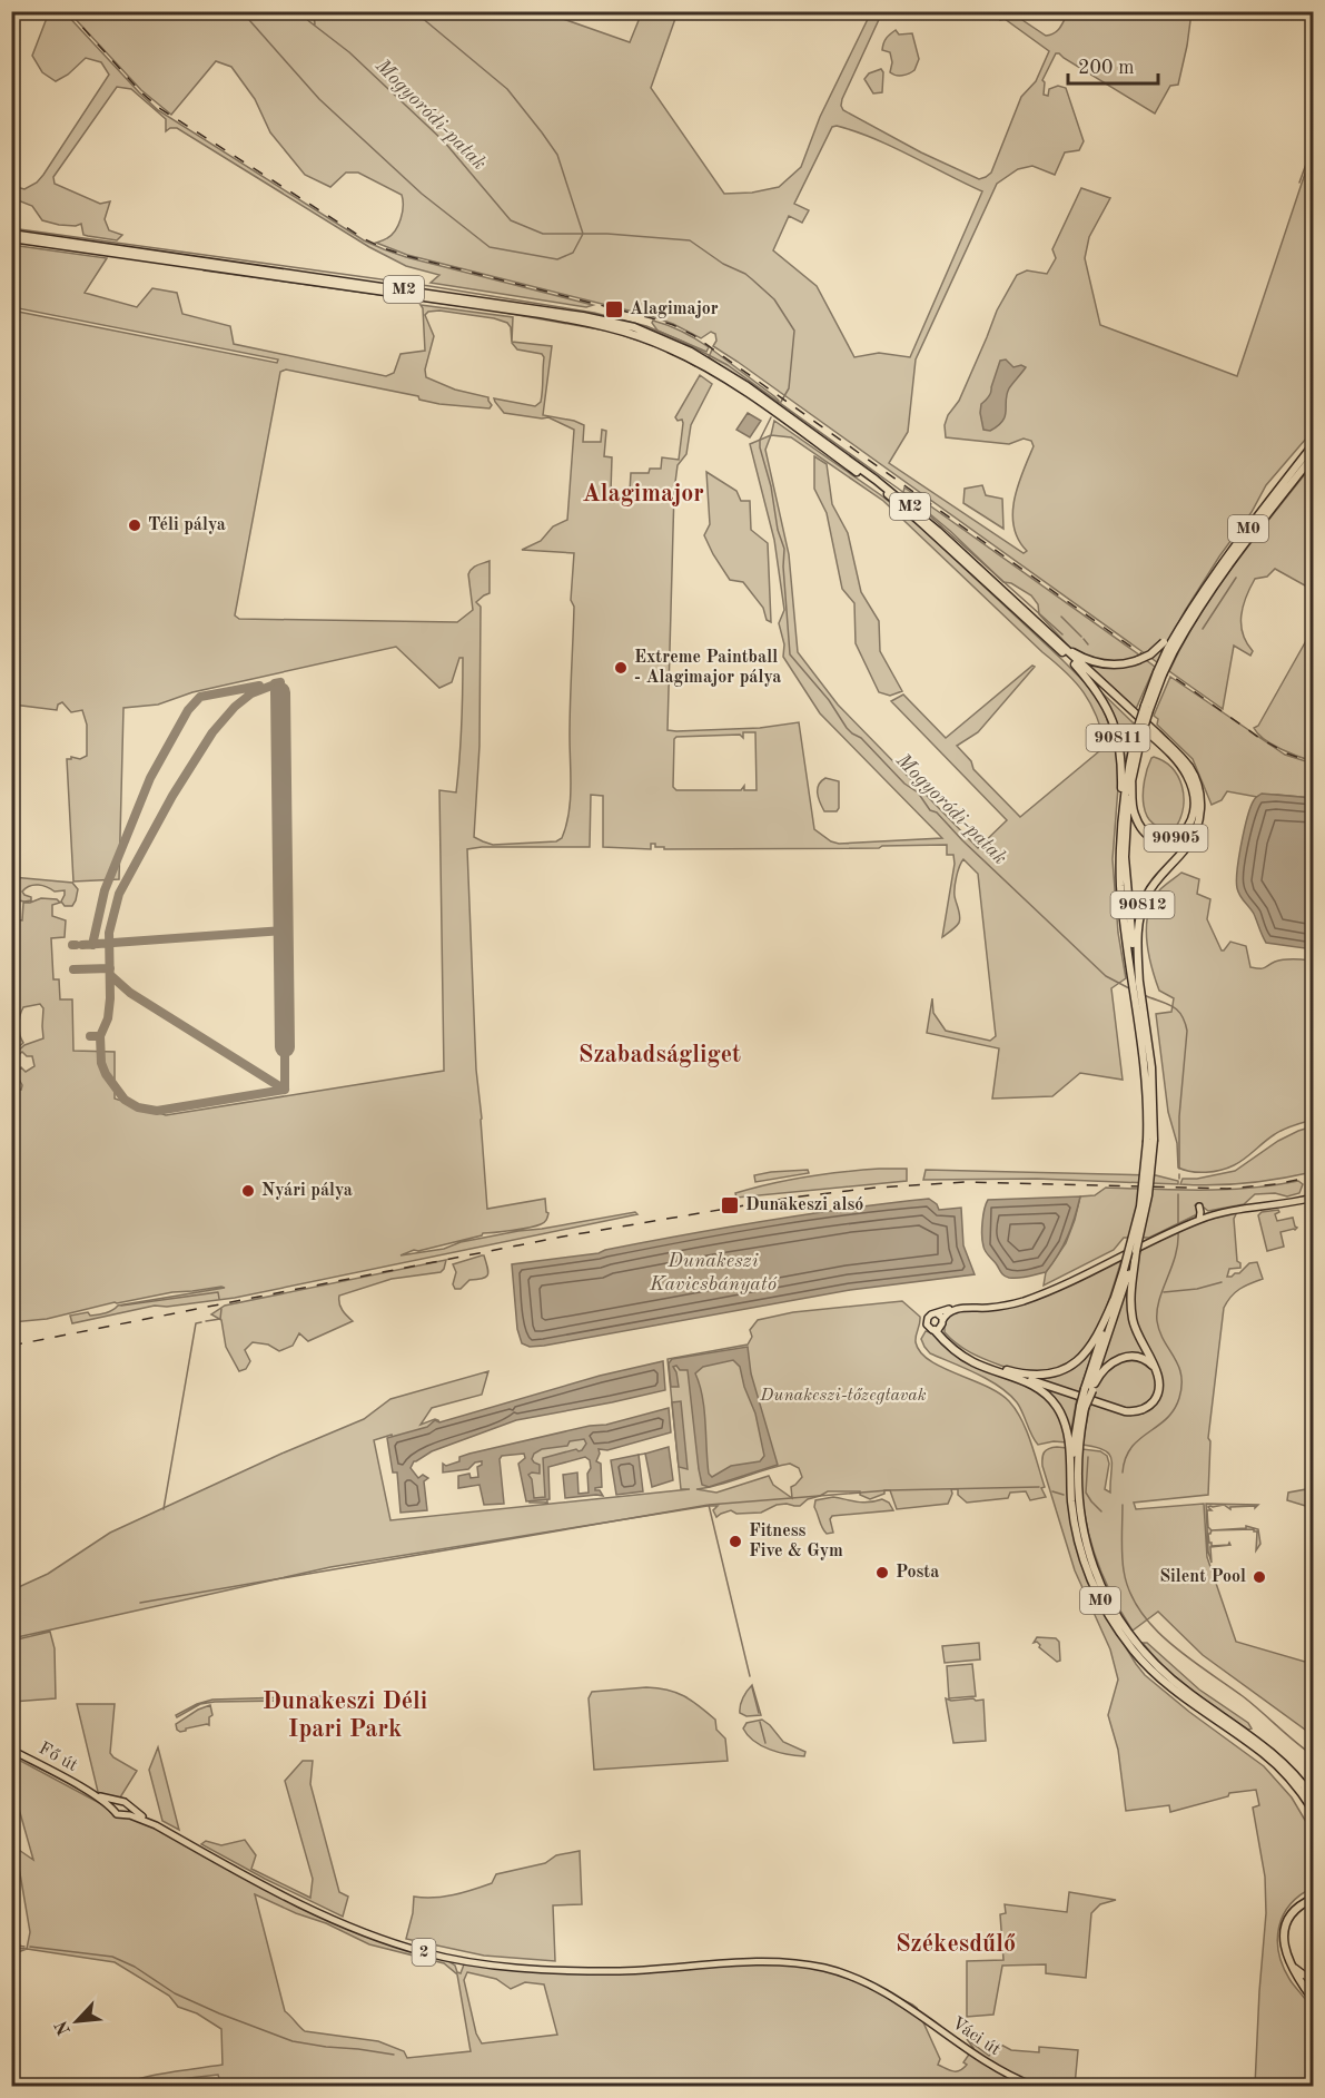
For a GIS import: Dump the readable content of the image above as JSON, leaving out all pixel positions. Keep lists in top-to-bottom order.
{
  "streets": {
    "highway": [
      "M2",
      "M0",
      "90811",
      "90905",
      "90812"
    ],
    "main road": ["Fő út", "2", "Váci út"]
  },
  "crossings": [
    ["M2", "90811"],
    ["M2", "90905"],
    ["M2", "90812"],
    ["M0", "90811"],
    ["M0", "90905"],
    ["M0", "90812"],
    ["90905", "90812"],
    ["Fő út", "2"],
    ["2", "Váci út"]
  ],
  "districts": [
    "Alagimajor",
    "Szabadságliget",
    "Dunakeszi Déli Ipari Park",
    "Székesdűlő"
  ],
  "water": ["Mogyoródi-patak", "Dunakeszi Kavicsbányató"],
  "parks": ["Dunakeszi-tőzegtavak"],
  "places": {
    "transit": ["Alagimajor", "Dunakeszi alsó"],
    "other": [
      "Téli pálya",
      "Extreme Paintball - Alagimajor pálya",
      "Nyári pálya",
      "Fitness Five & Gym",
      "Posta",
      "Silent Pool"
    ]
  },
  "scale_bar": "200 m",
  "north": "bottom left"
}
